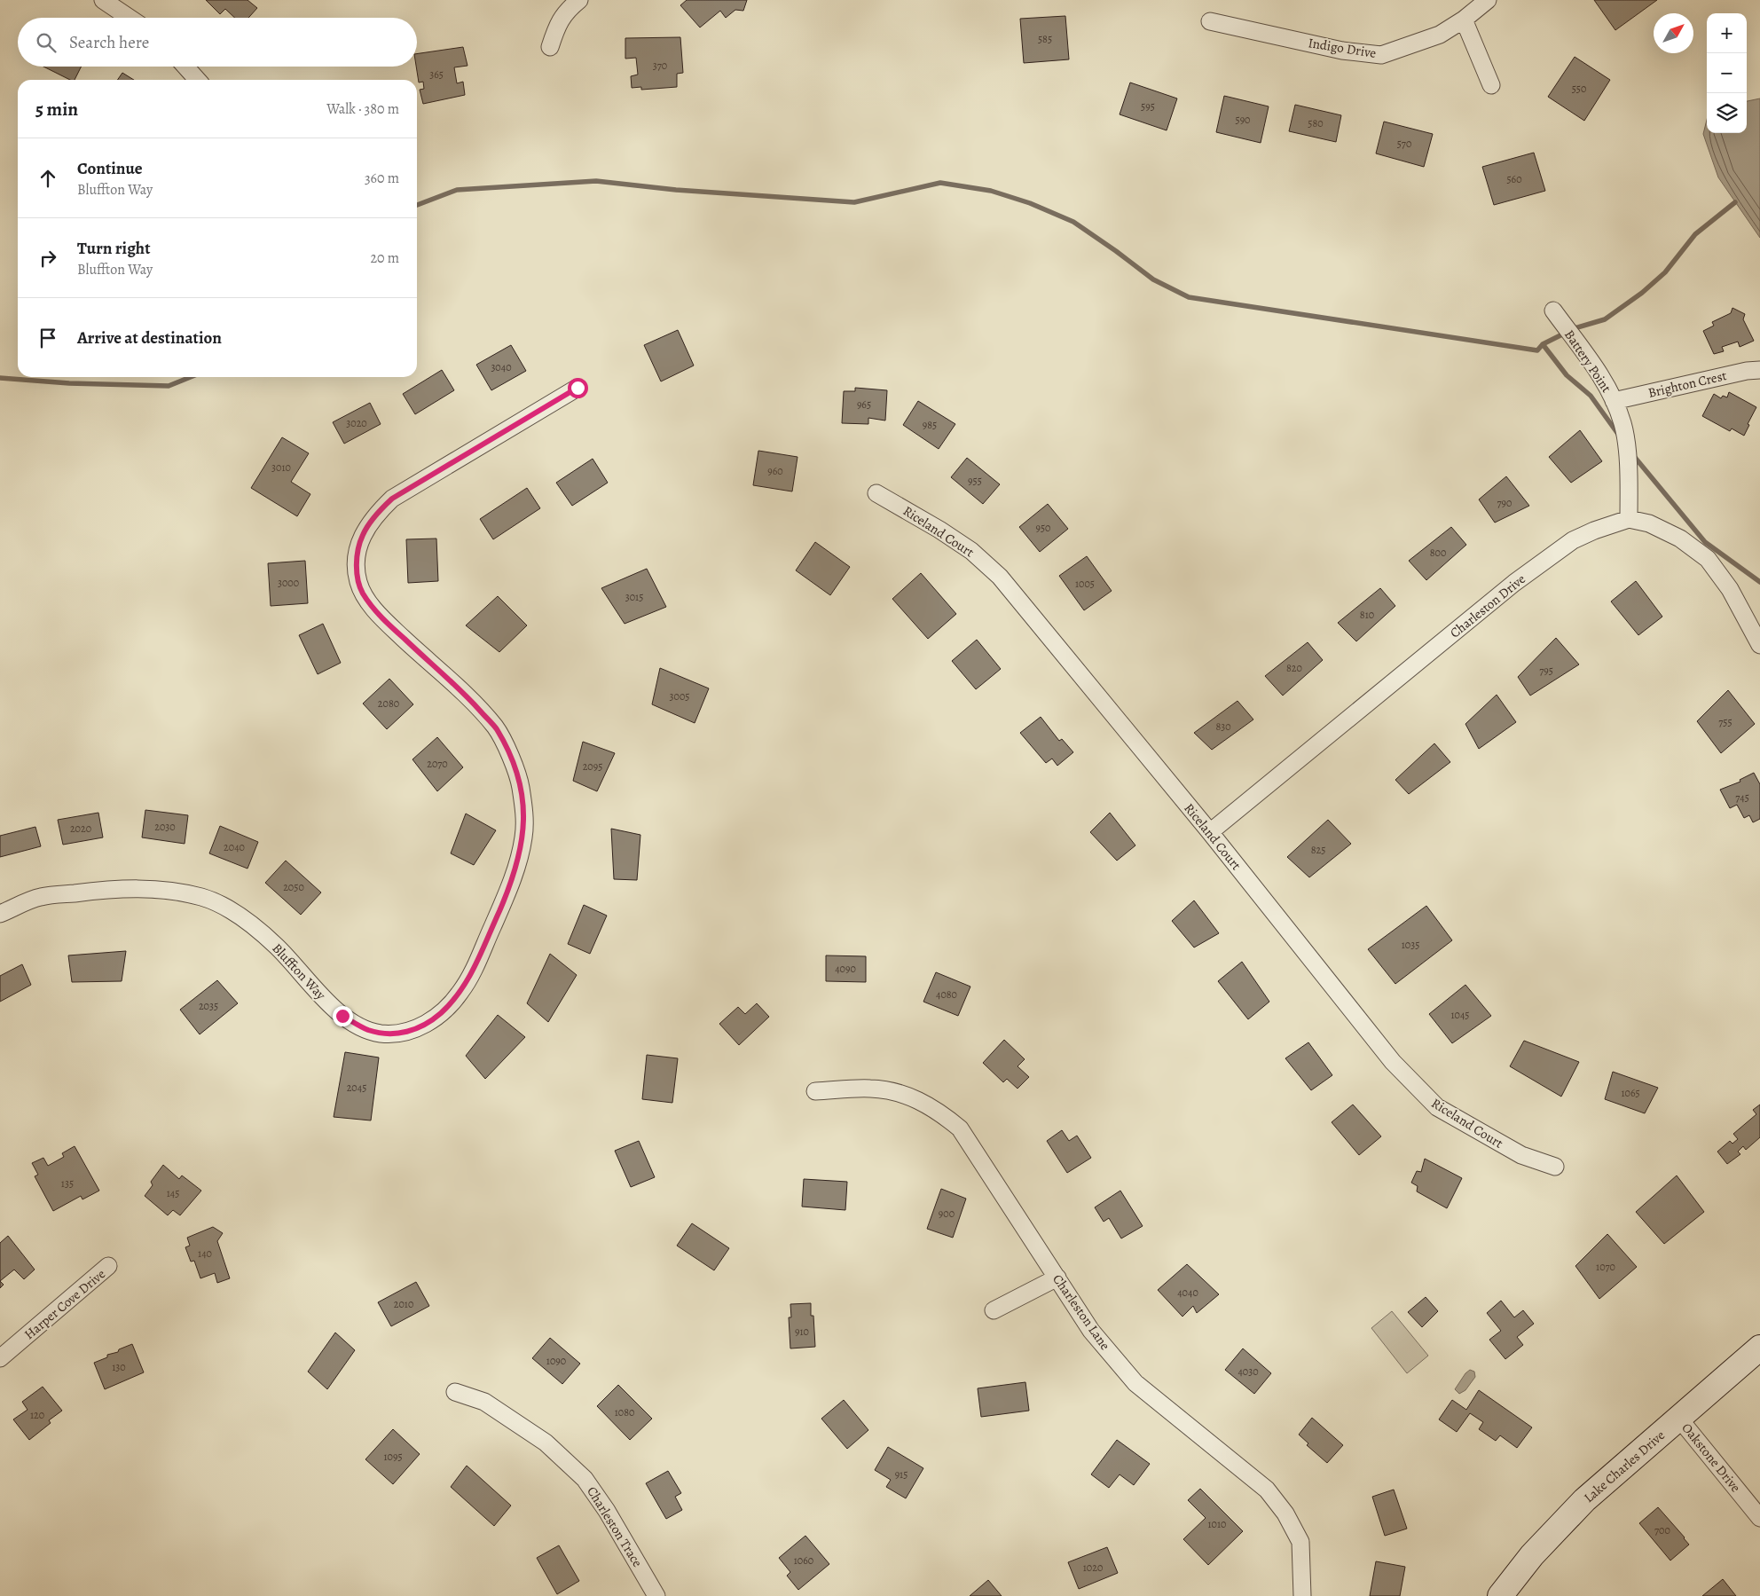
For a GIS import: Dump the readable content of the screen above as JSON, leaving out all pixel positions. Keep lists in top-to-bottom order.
{
  "streets": {
    "street": [
      "Indigo Drive",
      "Battery Point",
      "Brighton Crest",
      "Riceland Court",
      "Charleston Drive",
      "Bluffton Way",
      "Harper Cove Drive",
      "Charleston Lane",
      "Oakstone Drive",
      "Lake Charles Drive",
      "Charleston Trace"
    ]
  },
  "crossings": [
    ["Battery Point", "Brighton Crest"],
    ["Battery Point", "Charleston Drive"],
    ["Riceland Court", "Charleston Drive"],
    ["Oakstone Drive", "Lake Charles Drive"]
  ],
  "house_numbers": [
    "585",
    "370",
    "365",
    "550",
    "595",
    "590",
    "580",
    "570",
    "560",
    "3040",
    "965",
    "3020",
    "985",
    "3010",
    "960",
    "955",
    "790",
    "950",
    "800",
    "3000",
    "1005",
    "3015",
    "810",
    "820",
    "795",
    "3005",
    "2080",
    "755",
    "830",
    "2070",
    "2095",
    "745",
    "2030",
    "2020",
    "2040",
    "825",
    "2050",
    "1035",
    "4090",
    "4080",
    "2035",
    "1045",
    "2045",
    "1065",
    "135",
    "145",
    "900",
    "140",
    "1070",
    "4040",
    "2010",
    "910",
    "1090",
    "130",
    "4030",
    "1080",
    "120",
    "1095",
    "915",
    "1010",
    "700",
    "1060",
    "1020"
  ],
  "north": "top right",
  "page": {
    "map_buttons": ["+", "−"],
    "search": "Search here",
    "heading": ["5 min", "Walk · 380 m"],
    "list": [
      ["Continue", "Bluffton Way", "360 m"],
      ["Turn right", "Bluffton Way", "20 m"],
      "Arrive at destination"
    ]
  }
}
